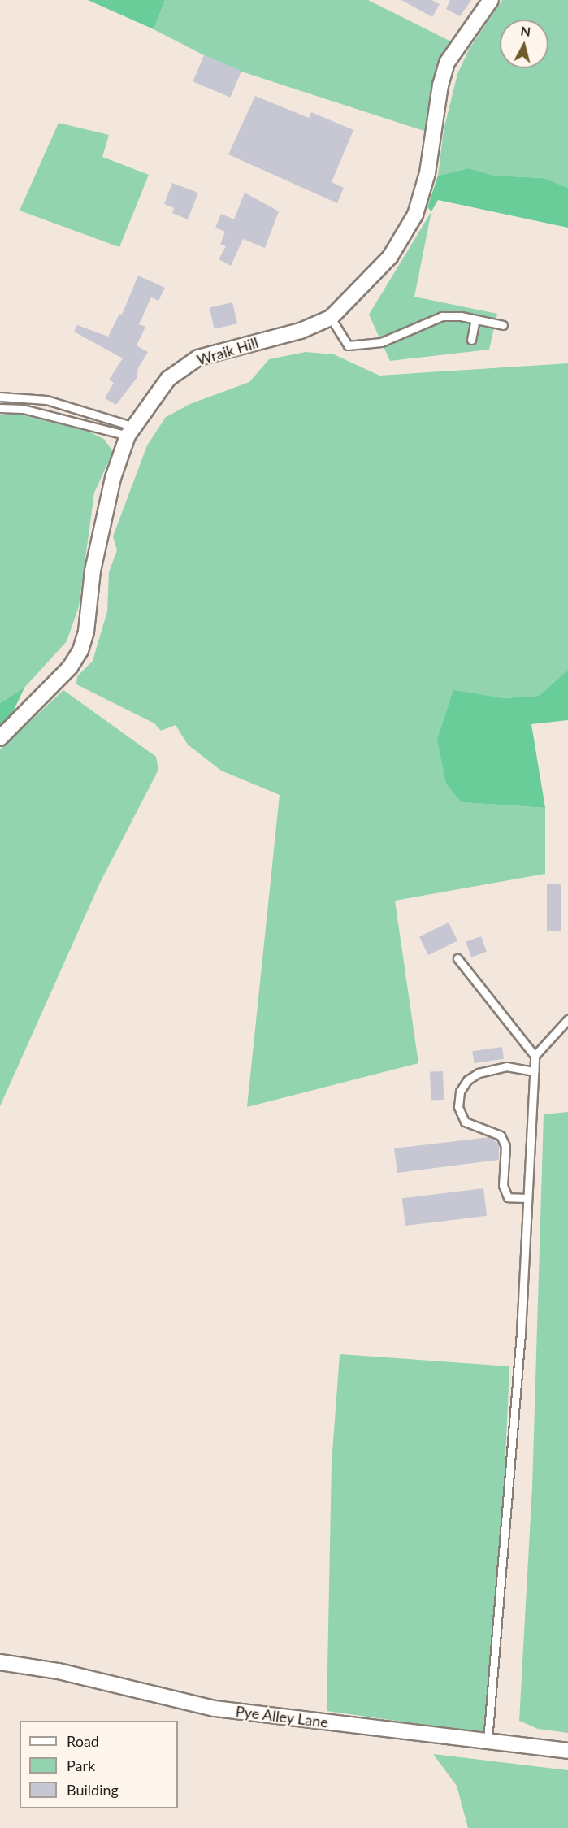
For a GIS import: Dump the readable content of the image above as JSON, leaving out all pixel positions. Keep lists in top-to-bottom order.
{
  "streets": {
    "street": ["Wraik Hill", "Pye Alley Lane"]
  },
  "legend": ["Road", "Park", "Building"],
  "north": "top"
}
